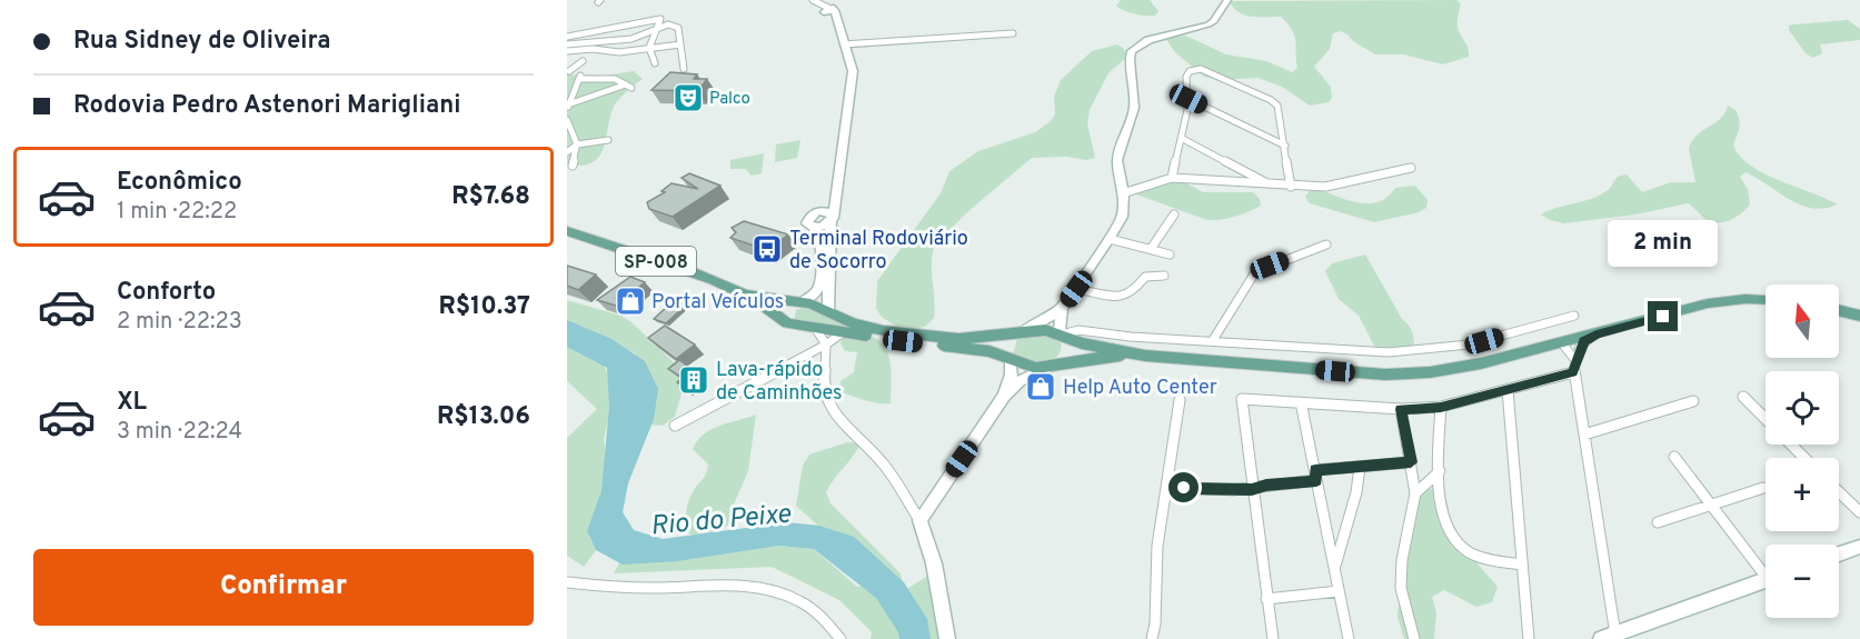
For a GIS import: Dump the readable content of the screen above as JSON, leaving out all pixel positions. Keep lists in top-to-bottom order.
{
  "streets": {
    "main road": ["SP-008"]
  },
  "water": ["Rio do Peixe"],
  "places": {
    "theatre": ["Palco"],
    "bus stop": ["Terminal Rodoviário de Socorro"],
    "shop": ["Portal Veículos", "Help Auto Center"],
    "building": ["Lava-rápido de Caminhões"]
  },
  "north": "top",
  "page": {
    "banner": ["Rua Sidney de Oliveira", "Rodovia Pedro Astenori Marigliani"],
    "list": [
      {
        "name": "Econômico",
        "note": "1 min · 22:22",
        "value": "R$7.68"
      },
      {
        "name": "Conforto",
        "note": "2 min · 22:23",
        "value": "R$10.37"
      },
      {
        "name": "XL",
        "note": "3 min · 22:24",
        "value": "R$13.06"
      }
    ],
    "bubble": "2 min",
    "map_buttons": ["+", "−"],
    "buttons": "Confirmar"
  }
}
